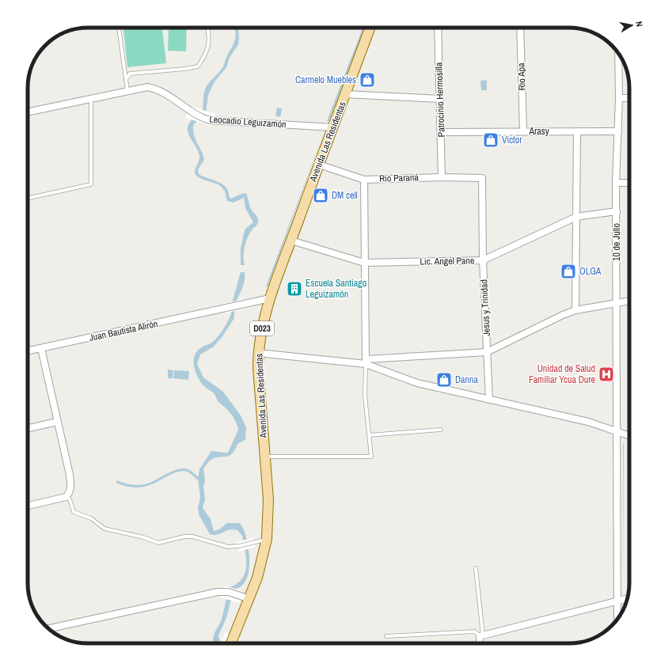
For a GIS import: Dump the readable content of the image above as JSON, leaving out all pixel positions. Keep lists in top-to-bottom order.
{
  "streets": {
    "main road": ["Avenida Las Residentas", "D023"],
    "street": [
      "Rio Apa",
      "Patrocinio Hermosilla",
      "Leocadio Leguizamón",
      "Arasy",
      "Rio Paraná",
      "10 de Julio",
      "Lic. Angel Pane",
      "Jesus y Trinidad",
      "Juan Bautista Alirón"
    ]
  },
  "crossings": [
    ["Rio Apa", "Arasy"],
    ["Patrocinio Hermosilla", "Arasy"],
    ["Patrocinio Hermosilla", "Rio Paraná"],
    ["Leocadio Leguizamón", "Avenida Las Residentas"],
    ["Arasy", "10 de Julio"],
    ["Avenida Las Residentas", "Rio Paraná"],
    ["Avenida Las Residentas", "Lic. Angel Pane"],
    ["Avenida Las Residentas", "Juan Bautista Alirón"],
    ["Rio Paraná", "Jesus y Trinidad"],
    ["10 de Julio", "Lic. Angel Pane"],
    ["Lic. Angel Pane", "Jesus y Trinidad"]
  ],
  "places": {
    "shop": [
      "Carmelo Muebles",
      "Victor",
      "DM cell",
      "OLGA",
      "Danna"
    ],
    "building": ["Escuela Santiago Leguizamón"],
    "hospital": ["Unidad de Salud Familiar Ycua Dure"]
  },
  "north": "right"
}
